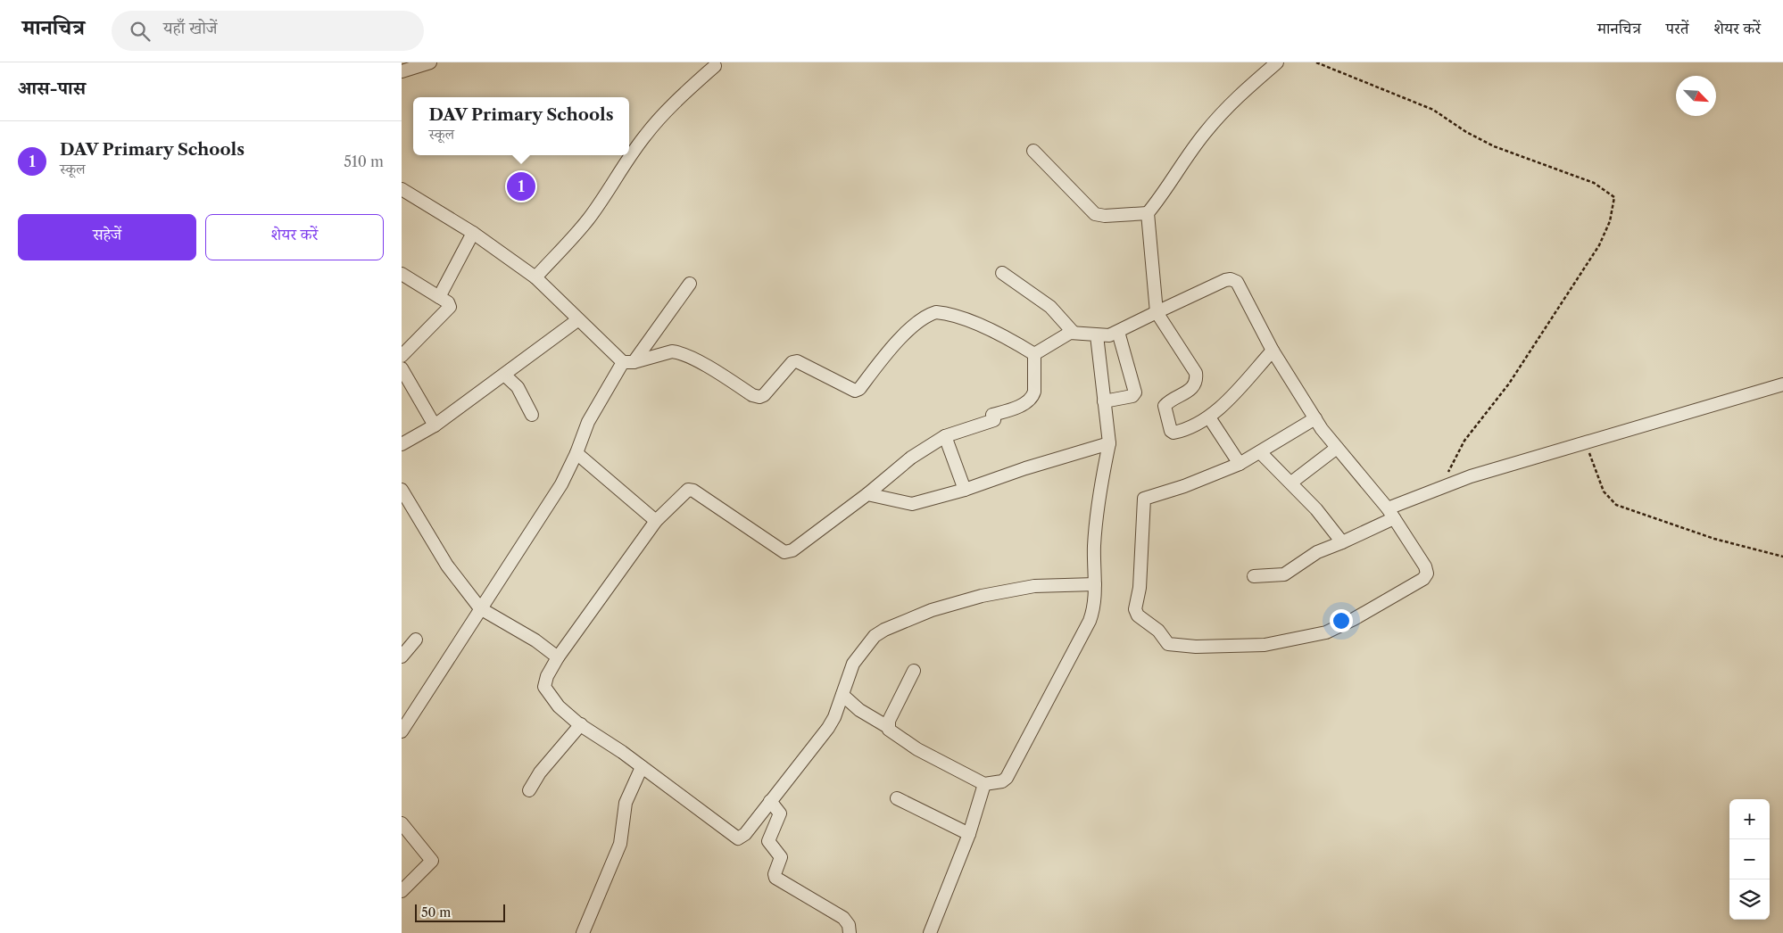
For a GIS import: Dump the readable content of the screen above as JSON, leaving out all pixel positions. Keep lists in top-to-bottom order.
{
  "scale_bar": "50 m",
  "north": "bottom right",
  "page": {
    "header": "मानचित्र",
    "search": "यहाँ खोजें",
    "nav": ["मानचित्र", "परतें", "शेयर करें"],
    "heading": "आस-पास",
    "popup": ["DAV Primary Schools", "स्कूल"],
    "list": [
      {
        "mark": "1",
        "name": "DAV Primary Schools",
        "note": "स्कूल",
        "value": "510 m"
      }
    ],
    "pins": "1",
    "buttons": ["सहेजें", "शेयर करें"],
    "map_buttons": ["+", "−"],
    "scale": "50 m"
  }
}
